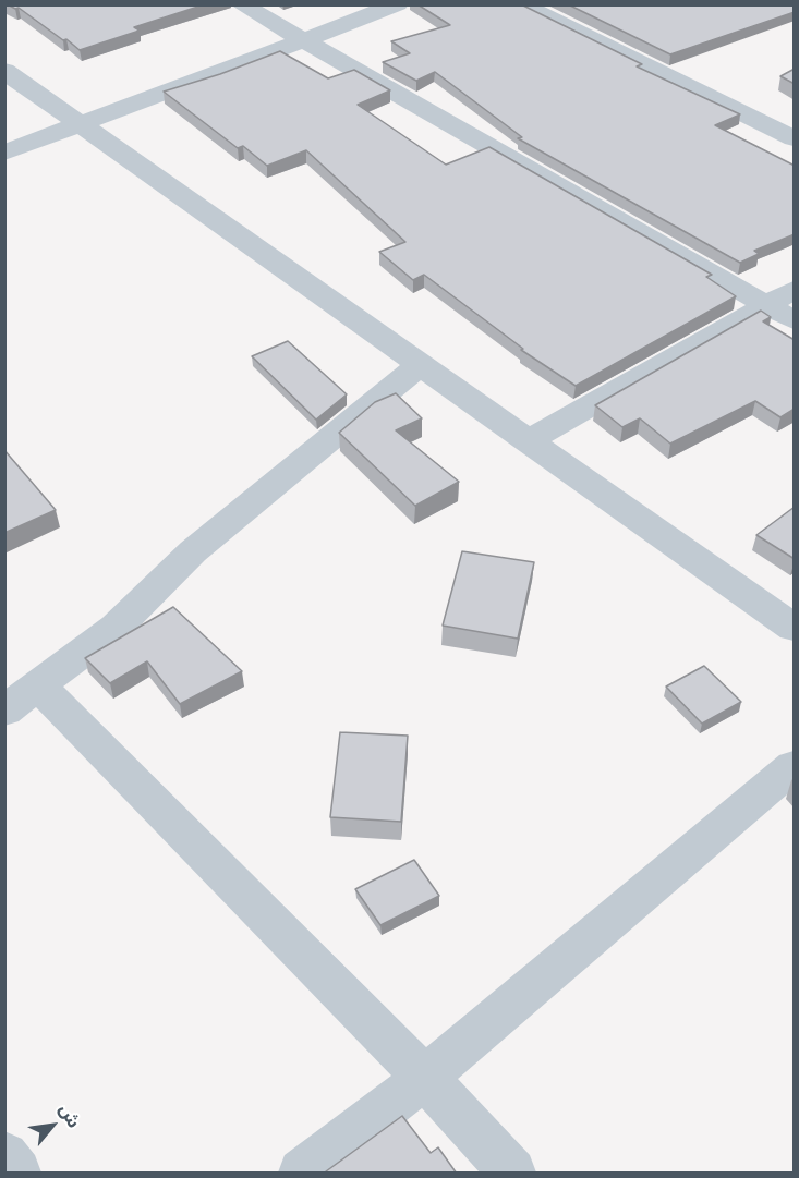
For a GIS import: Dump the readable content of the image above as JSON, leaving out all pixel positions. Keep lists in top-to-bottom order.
{
  "north": "top right"
}
